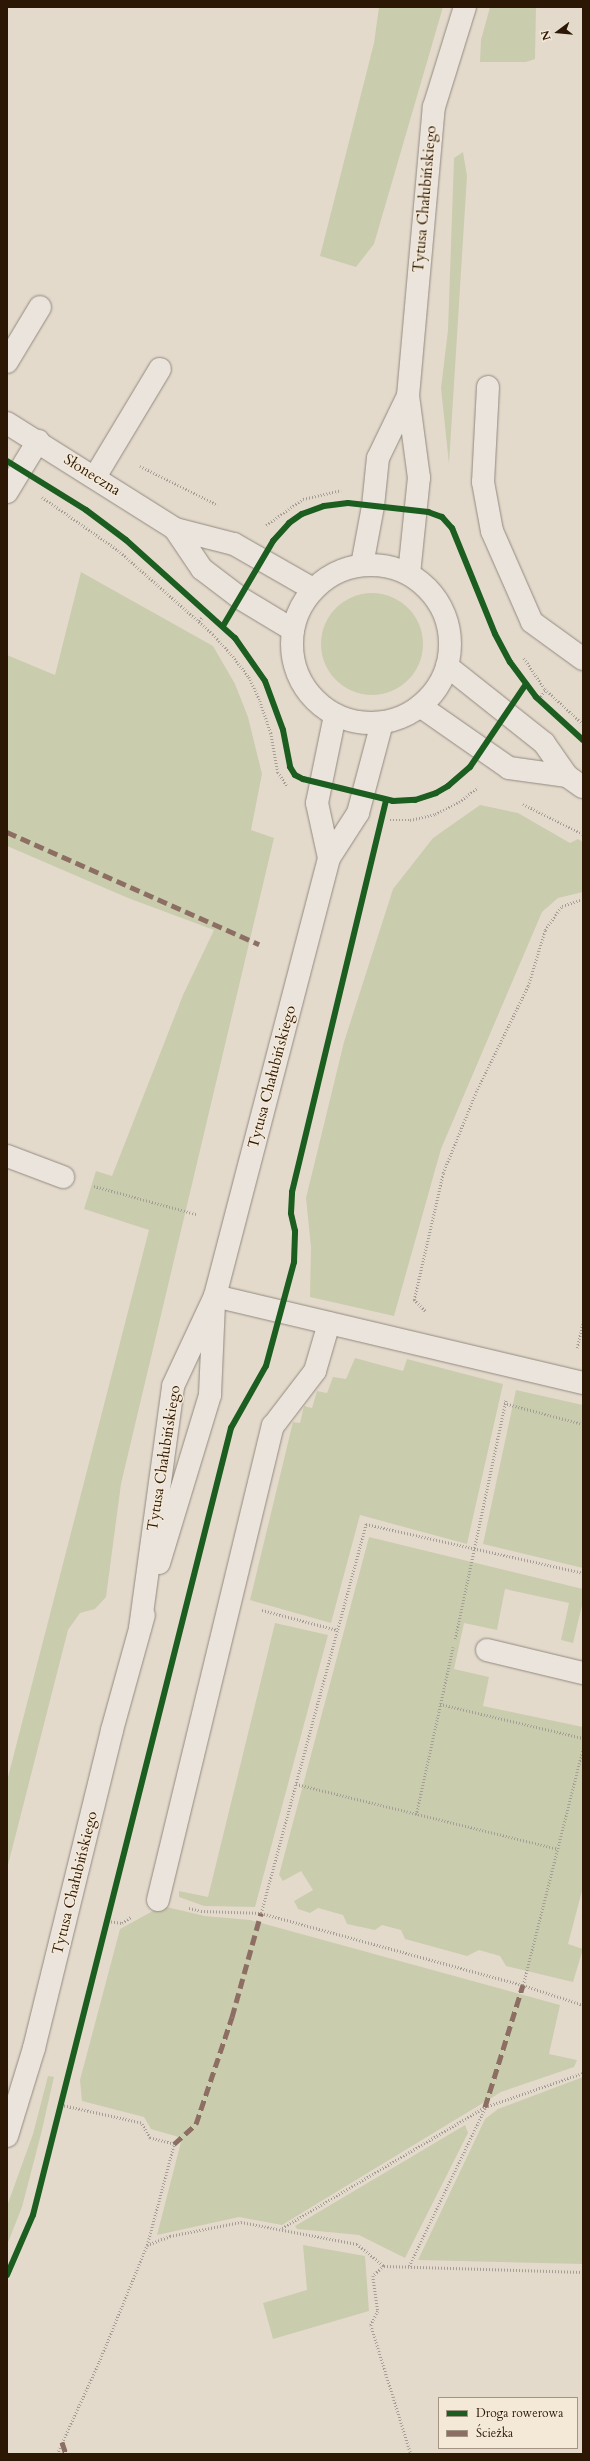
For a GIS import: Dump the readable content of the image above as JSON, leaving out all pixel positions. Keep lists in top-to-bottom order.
{
  "streets": {
    "street": ["Tytusa Chałubińskiego", "Słoneczna"]
  },
  "legend": ["Droga rowerowa", "Ścieżka"],
  "north": "left"
}
